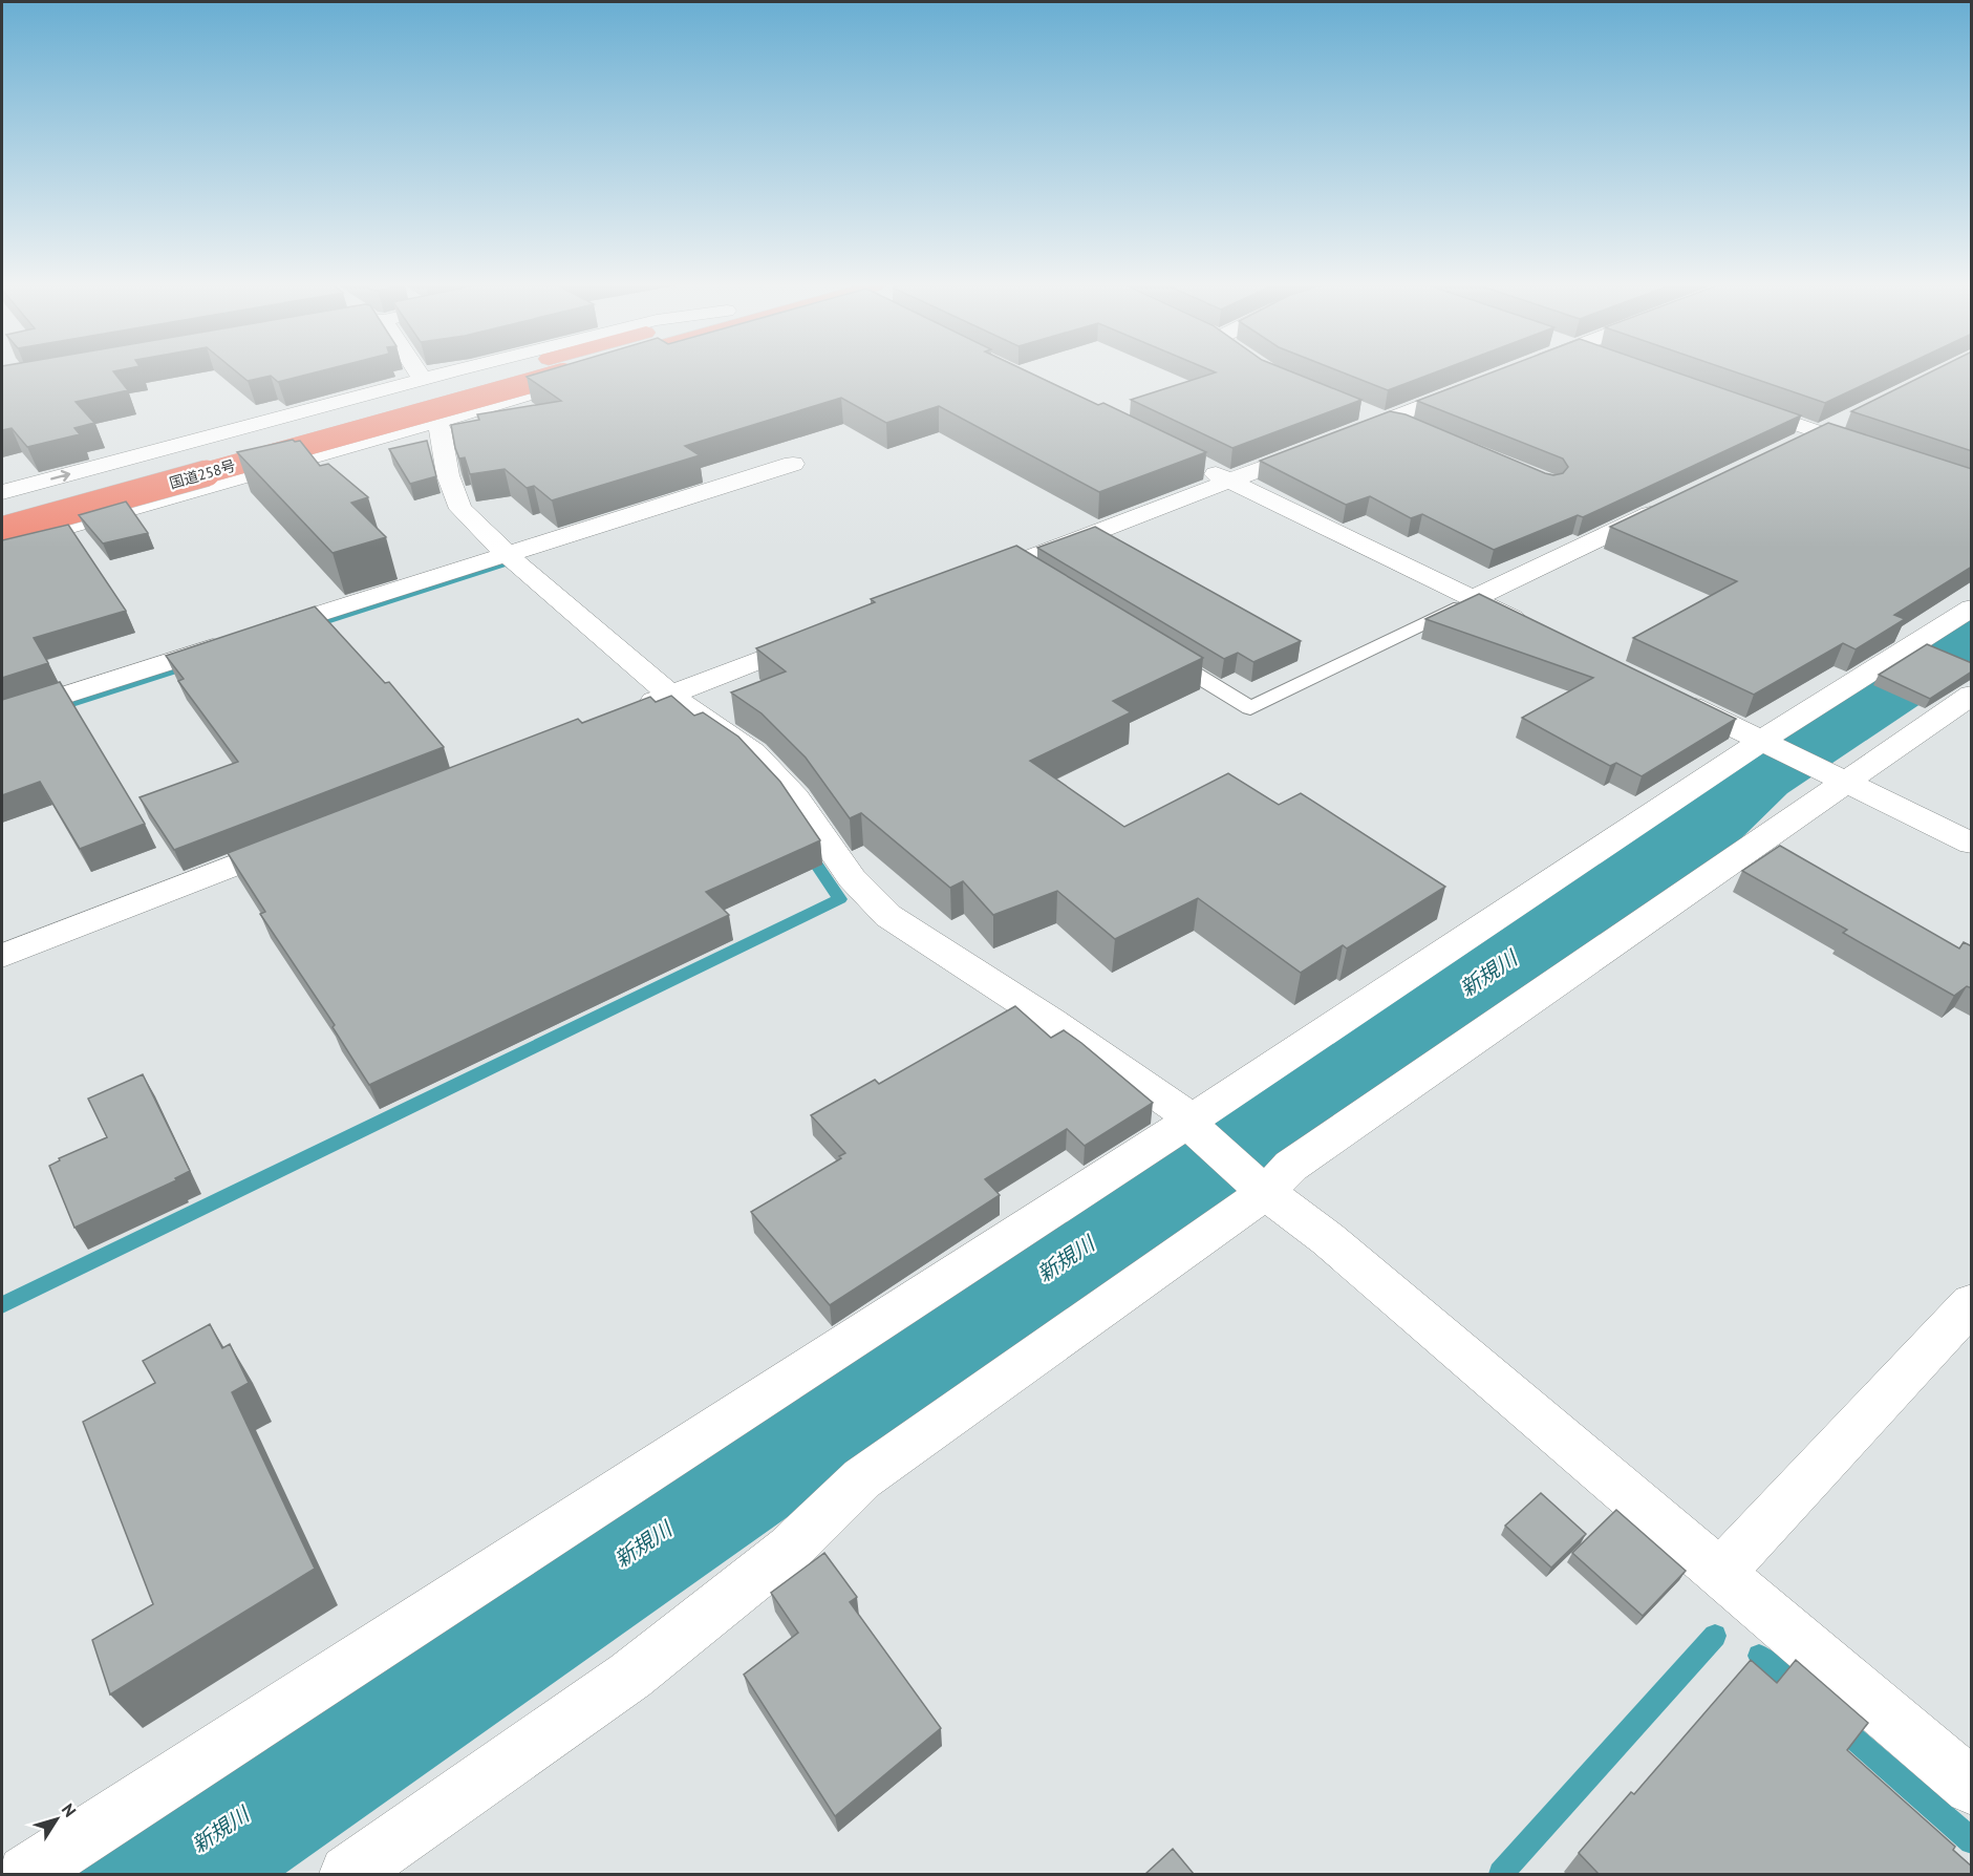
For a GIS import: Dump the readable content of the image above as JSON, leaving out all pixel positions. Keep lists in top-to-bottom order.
{
  "streets": {
    "highway": ["国道258号"]
  },
  "water": ["新規川"],
  "north": "top right"
}
